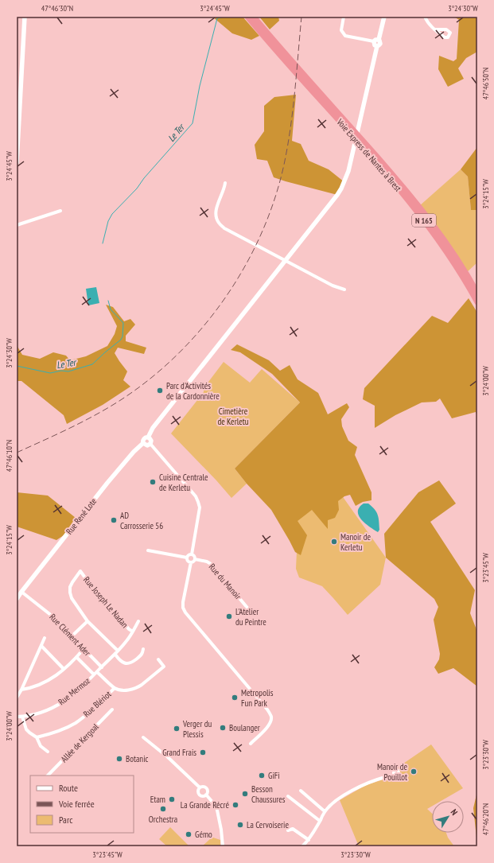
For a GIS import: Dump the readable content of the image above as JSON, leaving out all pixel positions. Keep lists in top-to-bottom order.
{
  "streets": {
    "highway": ["Voie Express de Nantes à Brest", "N 165"],
    "main road": ["Rue René Lote"],
    "street": [
      "Rue du Manoir",
      "Rue Joseph Le Nadan",
      "Rue Clément Ader",
      "Rue Mermoz",
      "Rue Blériot",
      "Allée de Kergoal"
    ]
  },
  "crossings": [
    ["Rue René Lote", "Rue Clément Ader"],
    ["Rue Joseph Le Nadan", "Rue Mermoz"],
    ["Rue Clément Ader", "Rue Mermoz"]
  ],
  "water": ["Le Ter"],
  "parks": ["Cimetière de Kerletu"],
  "places": [
    "Parc d'Activités de la Cardonnière",
    "Cuisine Centrale de Kerletu",
    "AD Carrosserie 56",
    "Manoir de Kerletu",
    "L'Atelier du Peintre",
    "Metropolis Fun Park",
    "Boulanger",
    "Verger du Plessis",
    "Grand Frais",
    "Botanic",
    "Manoir de Pouillot",
    "GiFi",
    "Besson Chaussures",
    "Etam",
    "La Grande Récré",
    "Orchestra",
    "La Cervoiserie",
    "Gémo"
  ],
  "legend": ["Route", "Voie ferrée", "Parc"],
  "north": "top right",
  "coordinates": [
    "47°46'30\"N",
    "3°24'45\"W",
    "3°24'30\"W",
    "47°46'50\"N",
    "3°24'15\"W",
    "3°24'00\"W",
    "47°46'10\"N",
    "3°23'45\"W",
    "3°23'30\"W",
    "47°46'20\"N"
  ]
}
